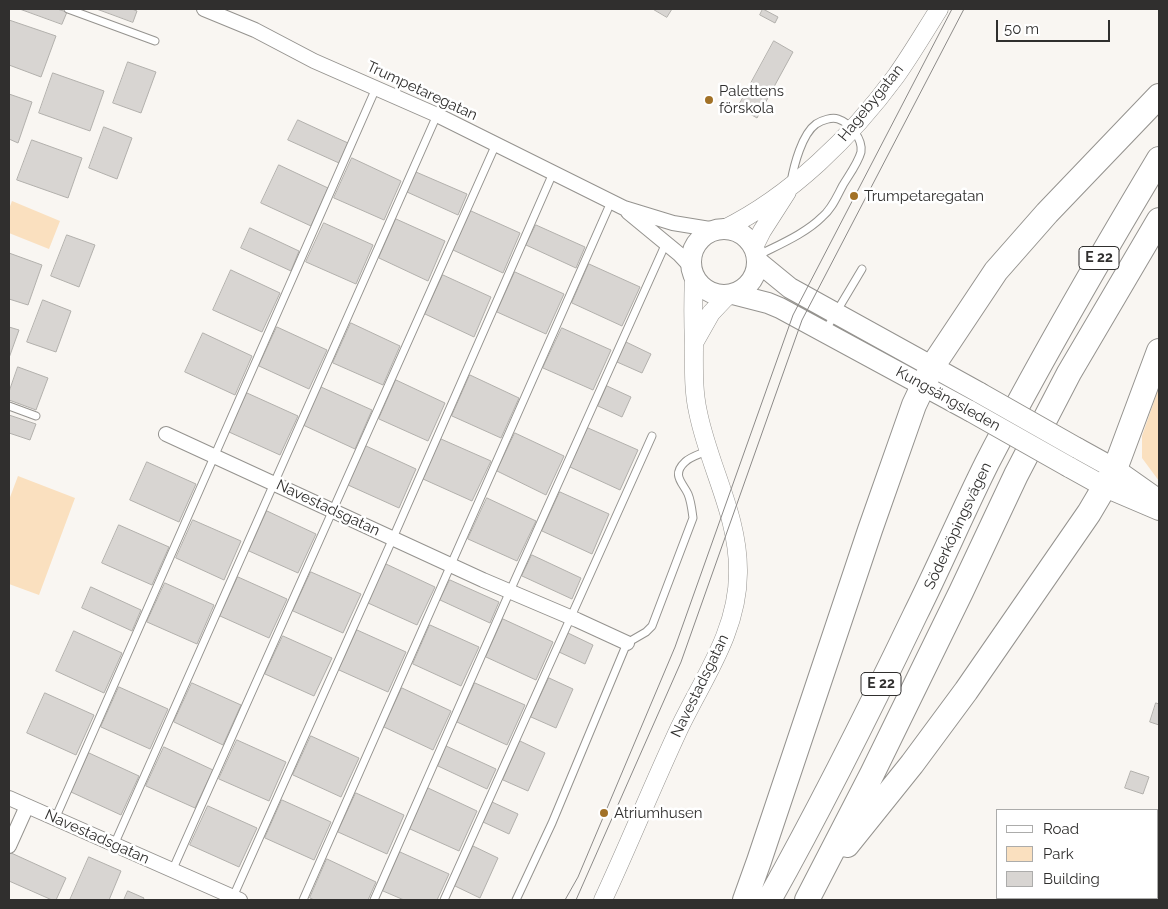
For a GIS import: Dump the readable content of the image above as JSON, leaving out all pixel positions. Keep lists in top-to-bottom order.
{
  "streets": {
    "highway": ["E 22", "Söderköpingsvägen"],
    "main road": ["Kungsängsleden"],
    "street": ["Trumpetaregatan", "Hagebygatan", "Navestadsgatan"]
  },
  "crossings": [
    ["Trumpetaregatan", "Hagebygatan"],
    ["Trumpetaregatan", "Kungsängsleden"],
    ["Trumpetaregatan", "Navestadsgatan"],
    ["Hagebygatan", "Kungsängsleden"],
    ["Hagebygatan", "Navestadsgatan"],
    ["Kungsängsleden", "Navestadsgatan"]
  ],
  "places": ["Palettens förskola", "Trumpetaregatan", "Atriumhusen"],
  "legend": ["Road", "Park", "Building"],
  "scale_bar": "50 m"
}
